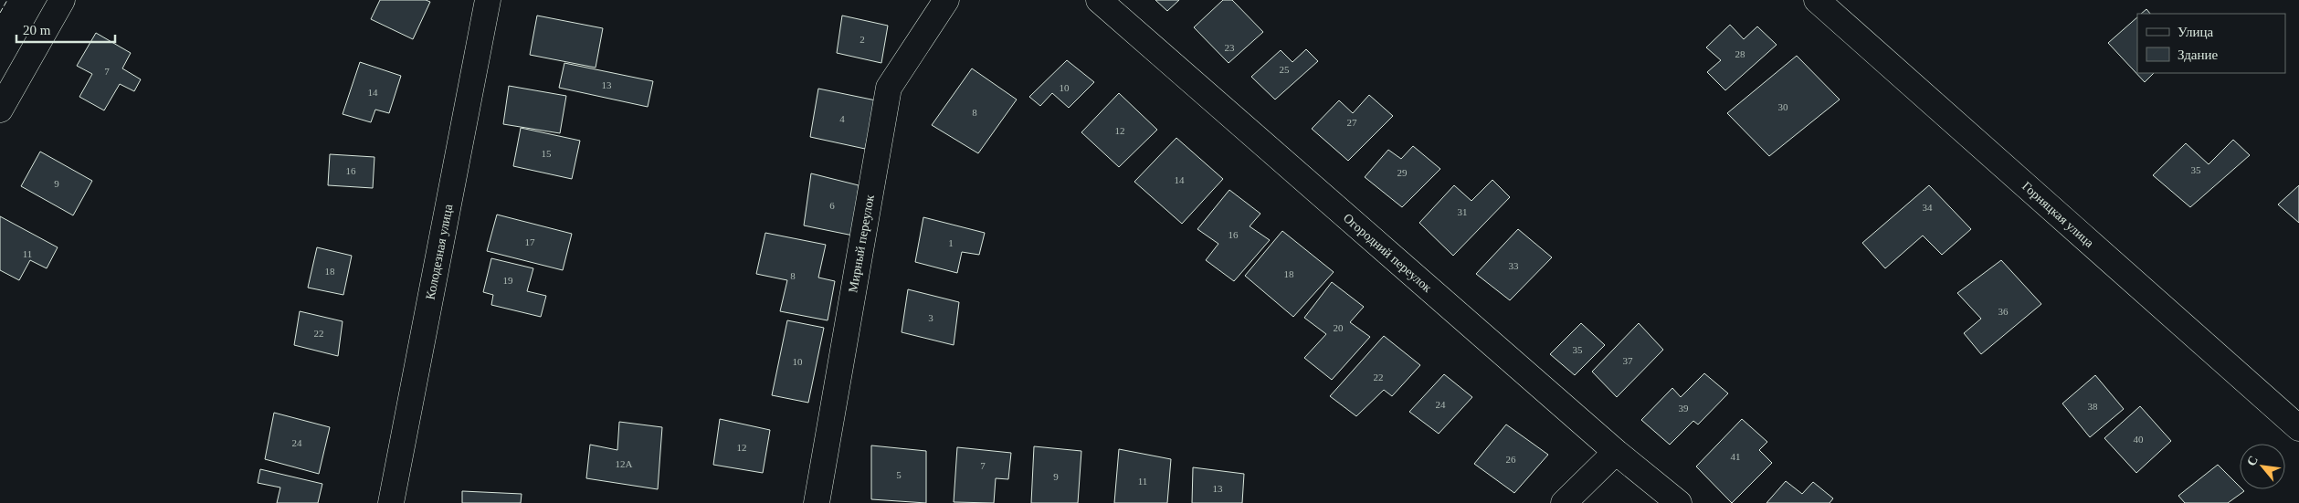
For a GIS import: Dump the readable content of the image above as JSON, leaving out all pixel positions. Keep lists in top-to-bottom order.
{
  "streets": {
    "street": [
      "Горняцкая улица",
      "Мирный переулок",
      "Колодезная улица",
      "Огородний переулок"
    ]
  },
  "house_numbers": [
    "2",
    "23",
    "28",
    "25",
    "7",
    "13",
    "10",
    "14",
    "30",
    "8",
    "4",
    "27",
    "12",
    "15",
    "35",
    "16",
    "29",
    "14",
    "9",
    "6",
    "34",
    "31",
    "16",
    "17",
    "1",
    "11",
    "33",
    "18",
    "18",
    "8",
    "19",
    "36",
    "3",
    "20",
    "22",
    "35",
    "37",
    "10",
    "22",
    "24",
    "38",
    "39",
    "40",
    "24",
    "12",
    "41",
    "26",
    "12А",
    "7",
    "5",
    "9",
    "11",
    "13"
  ],
  "legend": ["Улица", "Здание"],
  "scale_bar": "20 m",
  "north": "top left"
}
